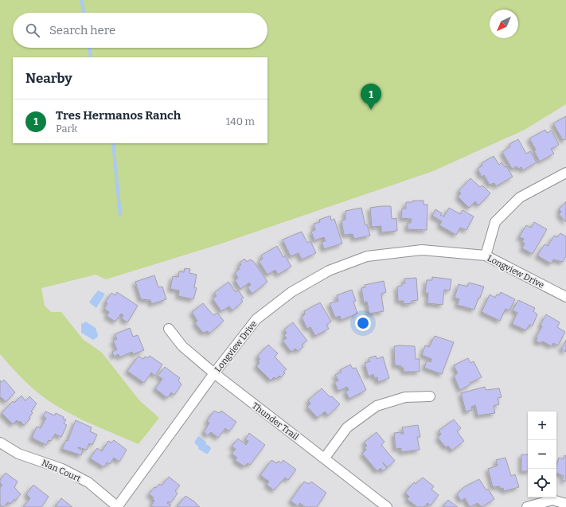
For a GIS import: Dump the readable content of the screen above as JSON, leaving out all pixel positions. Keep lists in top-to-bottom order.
{
  "streets": {
    "street": ["Longview Drive", "Thunder Trail", "Nan Court"]
  },
  "crossings": [
    ["Longview Drive", "Thunder Trail"],
    ["Longview Drive", "Nan Court"]
  ],
  "north": "bottom left",
  "page": {
    "search": "Search here",
    "heading": "Nearby",
    "pins": "1",
    "list": [
      {
        "mark": "1",
        "name": "Tres Hermanos Ranch",
        "note": "Park",
        "value": "140 m"
      }
    ],
    "map_buttons": ["+", "−"]
  }
}
